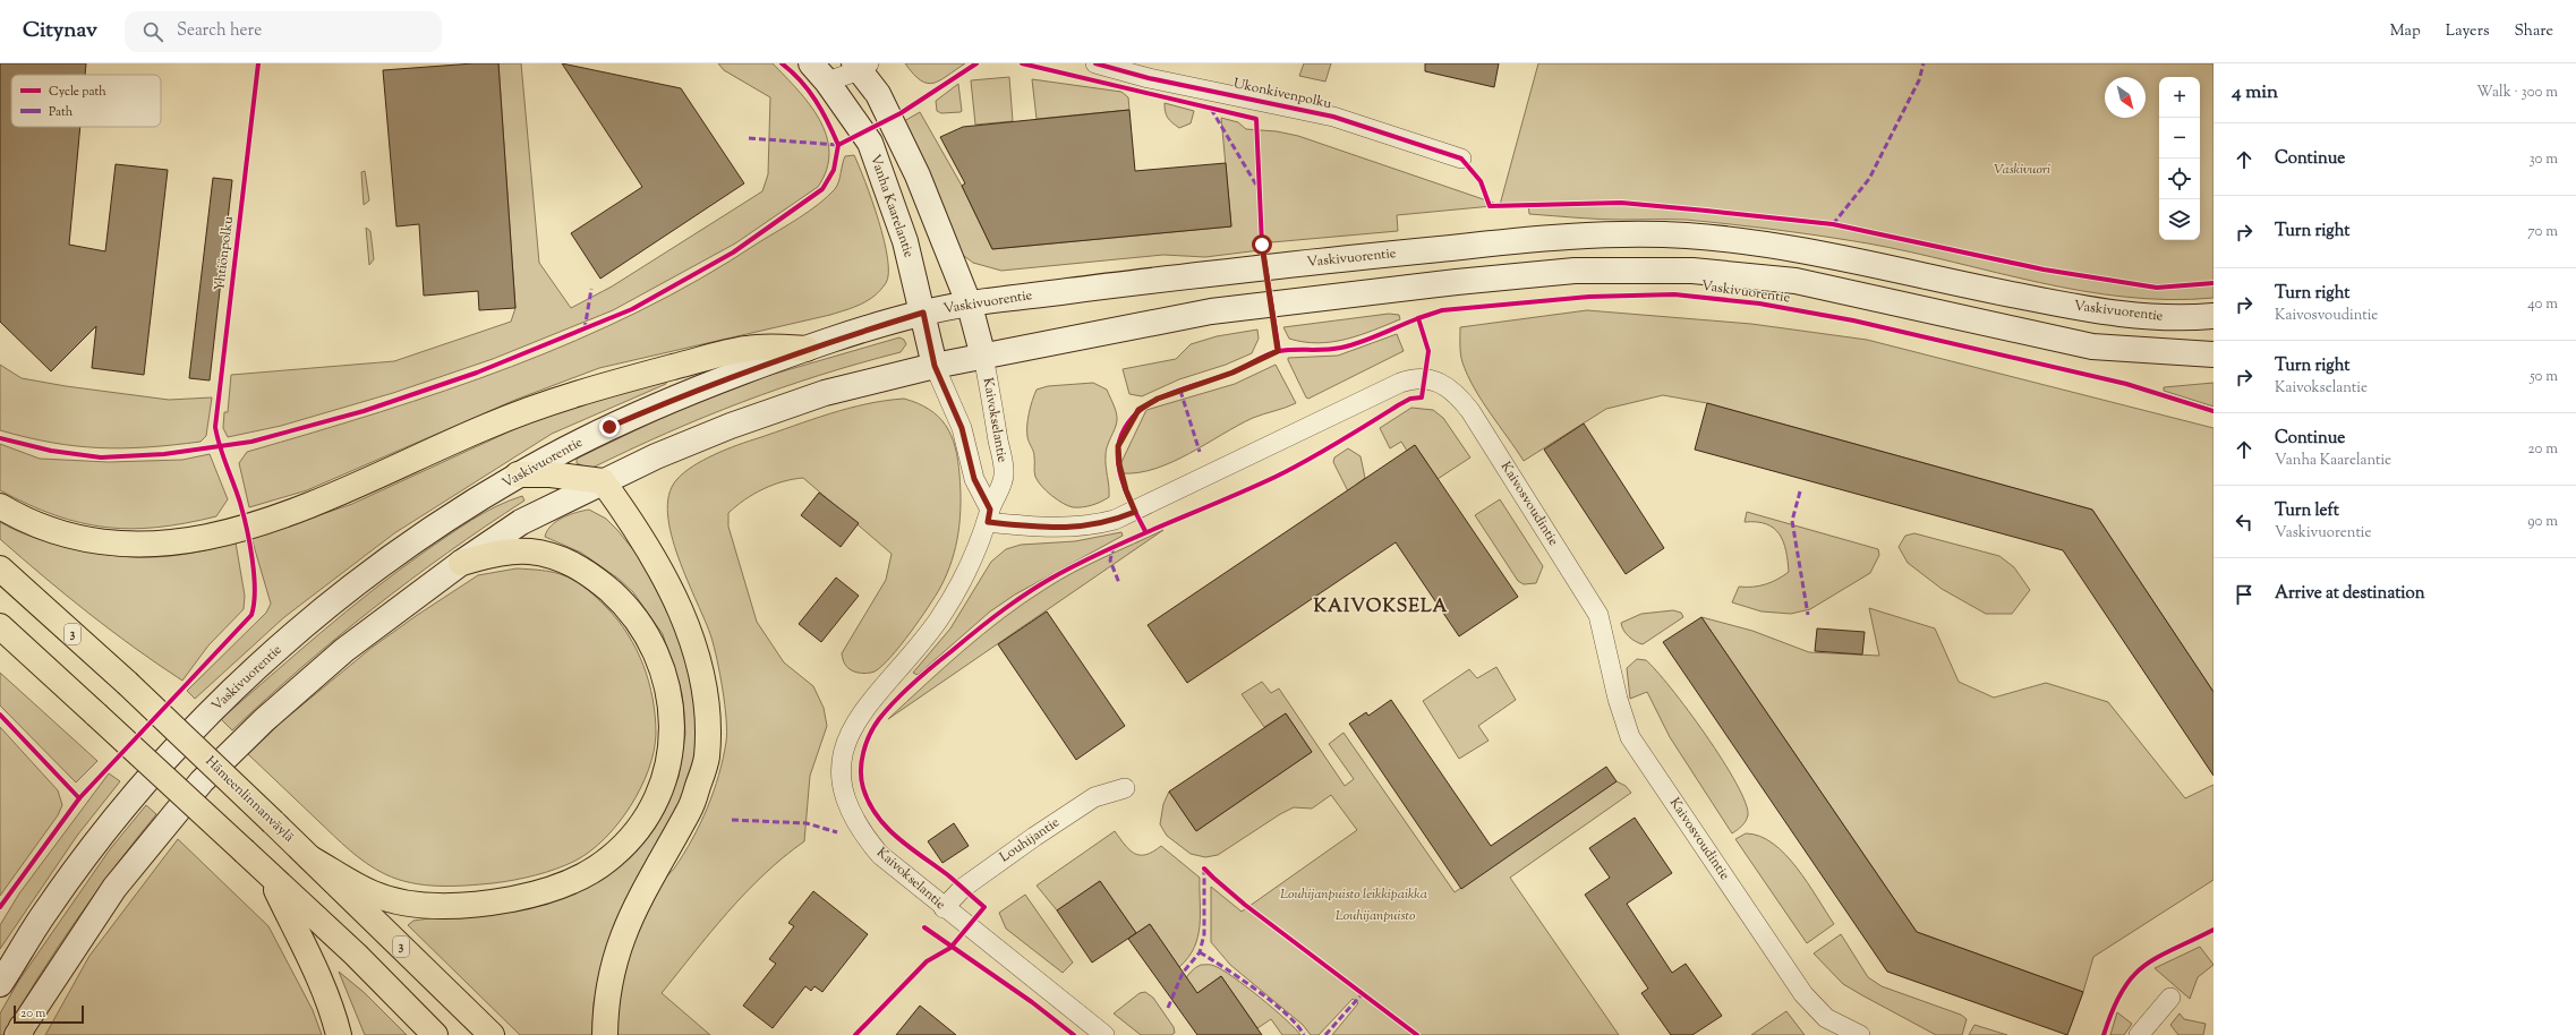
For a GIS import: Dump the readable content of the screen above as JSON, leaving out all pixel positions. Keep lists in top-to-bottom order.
{
  "streets": {
    "highway": ["3", "Hämeenlinnanväylä"],
    "main road": ["Vanha Kaarelantie", "Vaskivuorentie"],
    "street": [
      "Ukonkivenpolku",
      "Kaivokselantie",
      "Kaivosvoudintie",
      "Louhijantie"
    ],
    "cycle path": ["Yhtiönpolku"]
  },
  "crossings": [
    ["Vanha Kaarelantie", "Vaskivuorentie"],
    ["Vaskivuorentie", "Kaivokselantie"],
    ["Kaivokselantie", "Kaivosvoudintie"],
    ["Kaivokselantie", "Louhijantie"]
  ],
  "districts": ["KAIVOKSELA"],
  "parks": ["Vaskivuori", "Louhijanpuisto leikkipaikka", "Louhijanpuisto"],
  "legend": ["Cycle path", "Path"],
  "scale_bar": "20 m",
  "north": "bottom right",
  "page": {
    "header": "Citynav",
    "search": "Search here",
    "nav": ["Map", "Layers", "Share"],
    "heading": ["4 min", "Walk · 300 m"],
    "map_buttons": ["+", "−"],
    "list": [
      ["Continue", "30 m"],
      ["Turn right", "70 m"],
      ["Turn right", "Kaivosvoudintie", "40 m"],
      ["Turn right", "Kaivokselantie", "50 m"],
      ["Continue", "Vanha Kaarelantie", "20 m"],
      ["Turn left", "Vaskivuorentie", "90 m"],
      "Arrive at destination"
    ],
    "scale": "20 m"
  }
}
